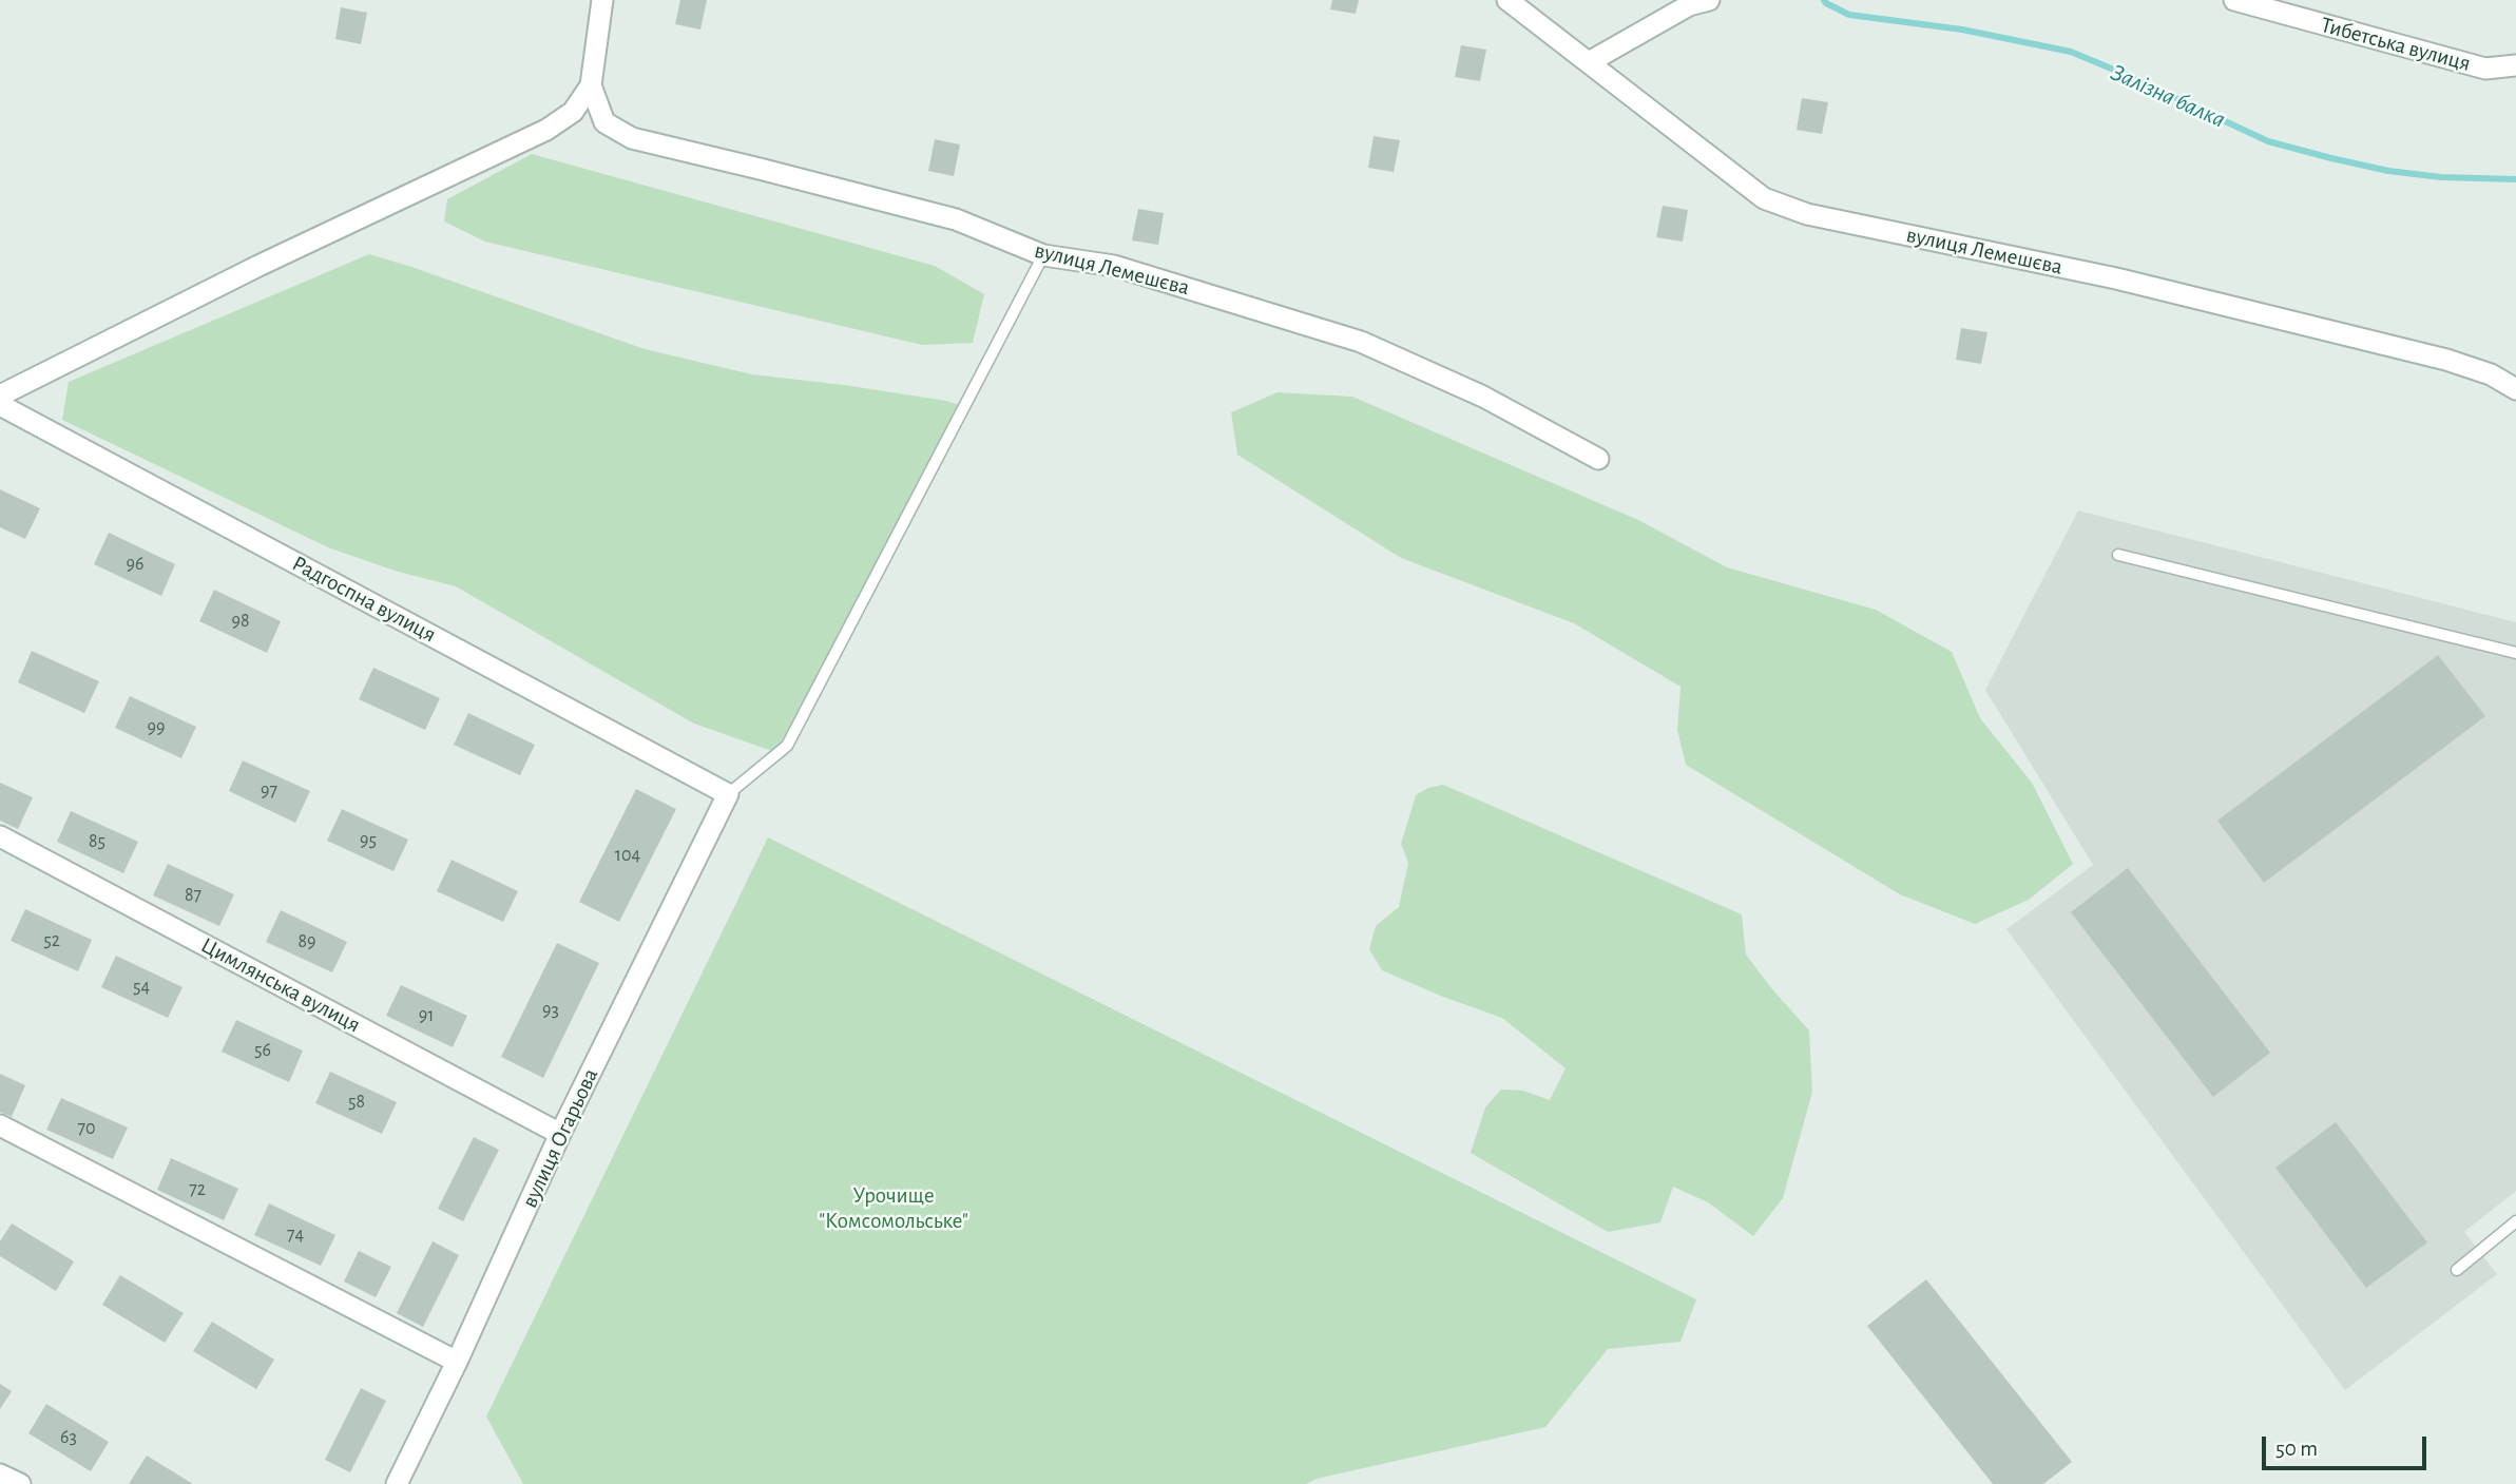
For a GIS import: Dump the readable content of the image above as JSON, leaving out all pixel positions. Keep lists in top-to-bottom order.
{
  "streets": {
    "street": [
      "Тибетська вулиця",
      "вулиця Лемешєва",
      "Радгоспна вулиця",
      "Цимлянська вулиця",
      "вулиця Огарьова"
    ]
  },
  "crossings": [
    ["Радгоспна вулиця", "вулиця Огарьова"],
    ["Цимлянська вулиця", "вулиця Огарьова"]
  ],
  "water": ["Залізна балка"],
  "parks": ["Урочище \"Комсомольське\""],
  "house_numbers": [
    "96",
    "98",
    "99",
    "97",
    "95",
    "85",
    "104",
    "87",
    "52",
    "89",
    "54",
    "93",
    "91",
    "56",
    "58",
    "70",
    "72",
    "74",
    "63"
  ],
  "scale_bar": "50 m"
}
